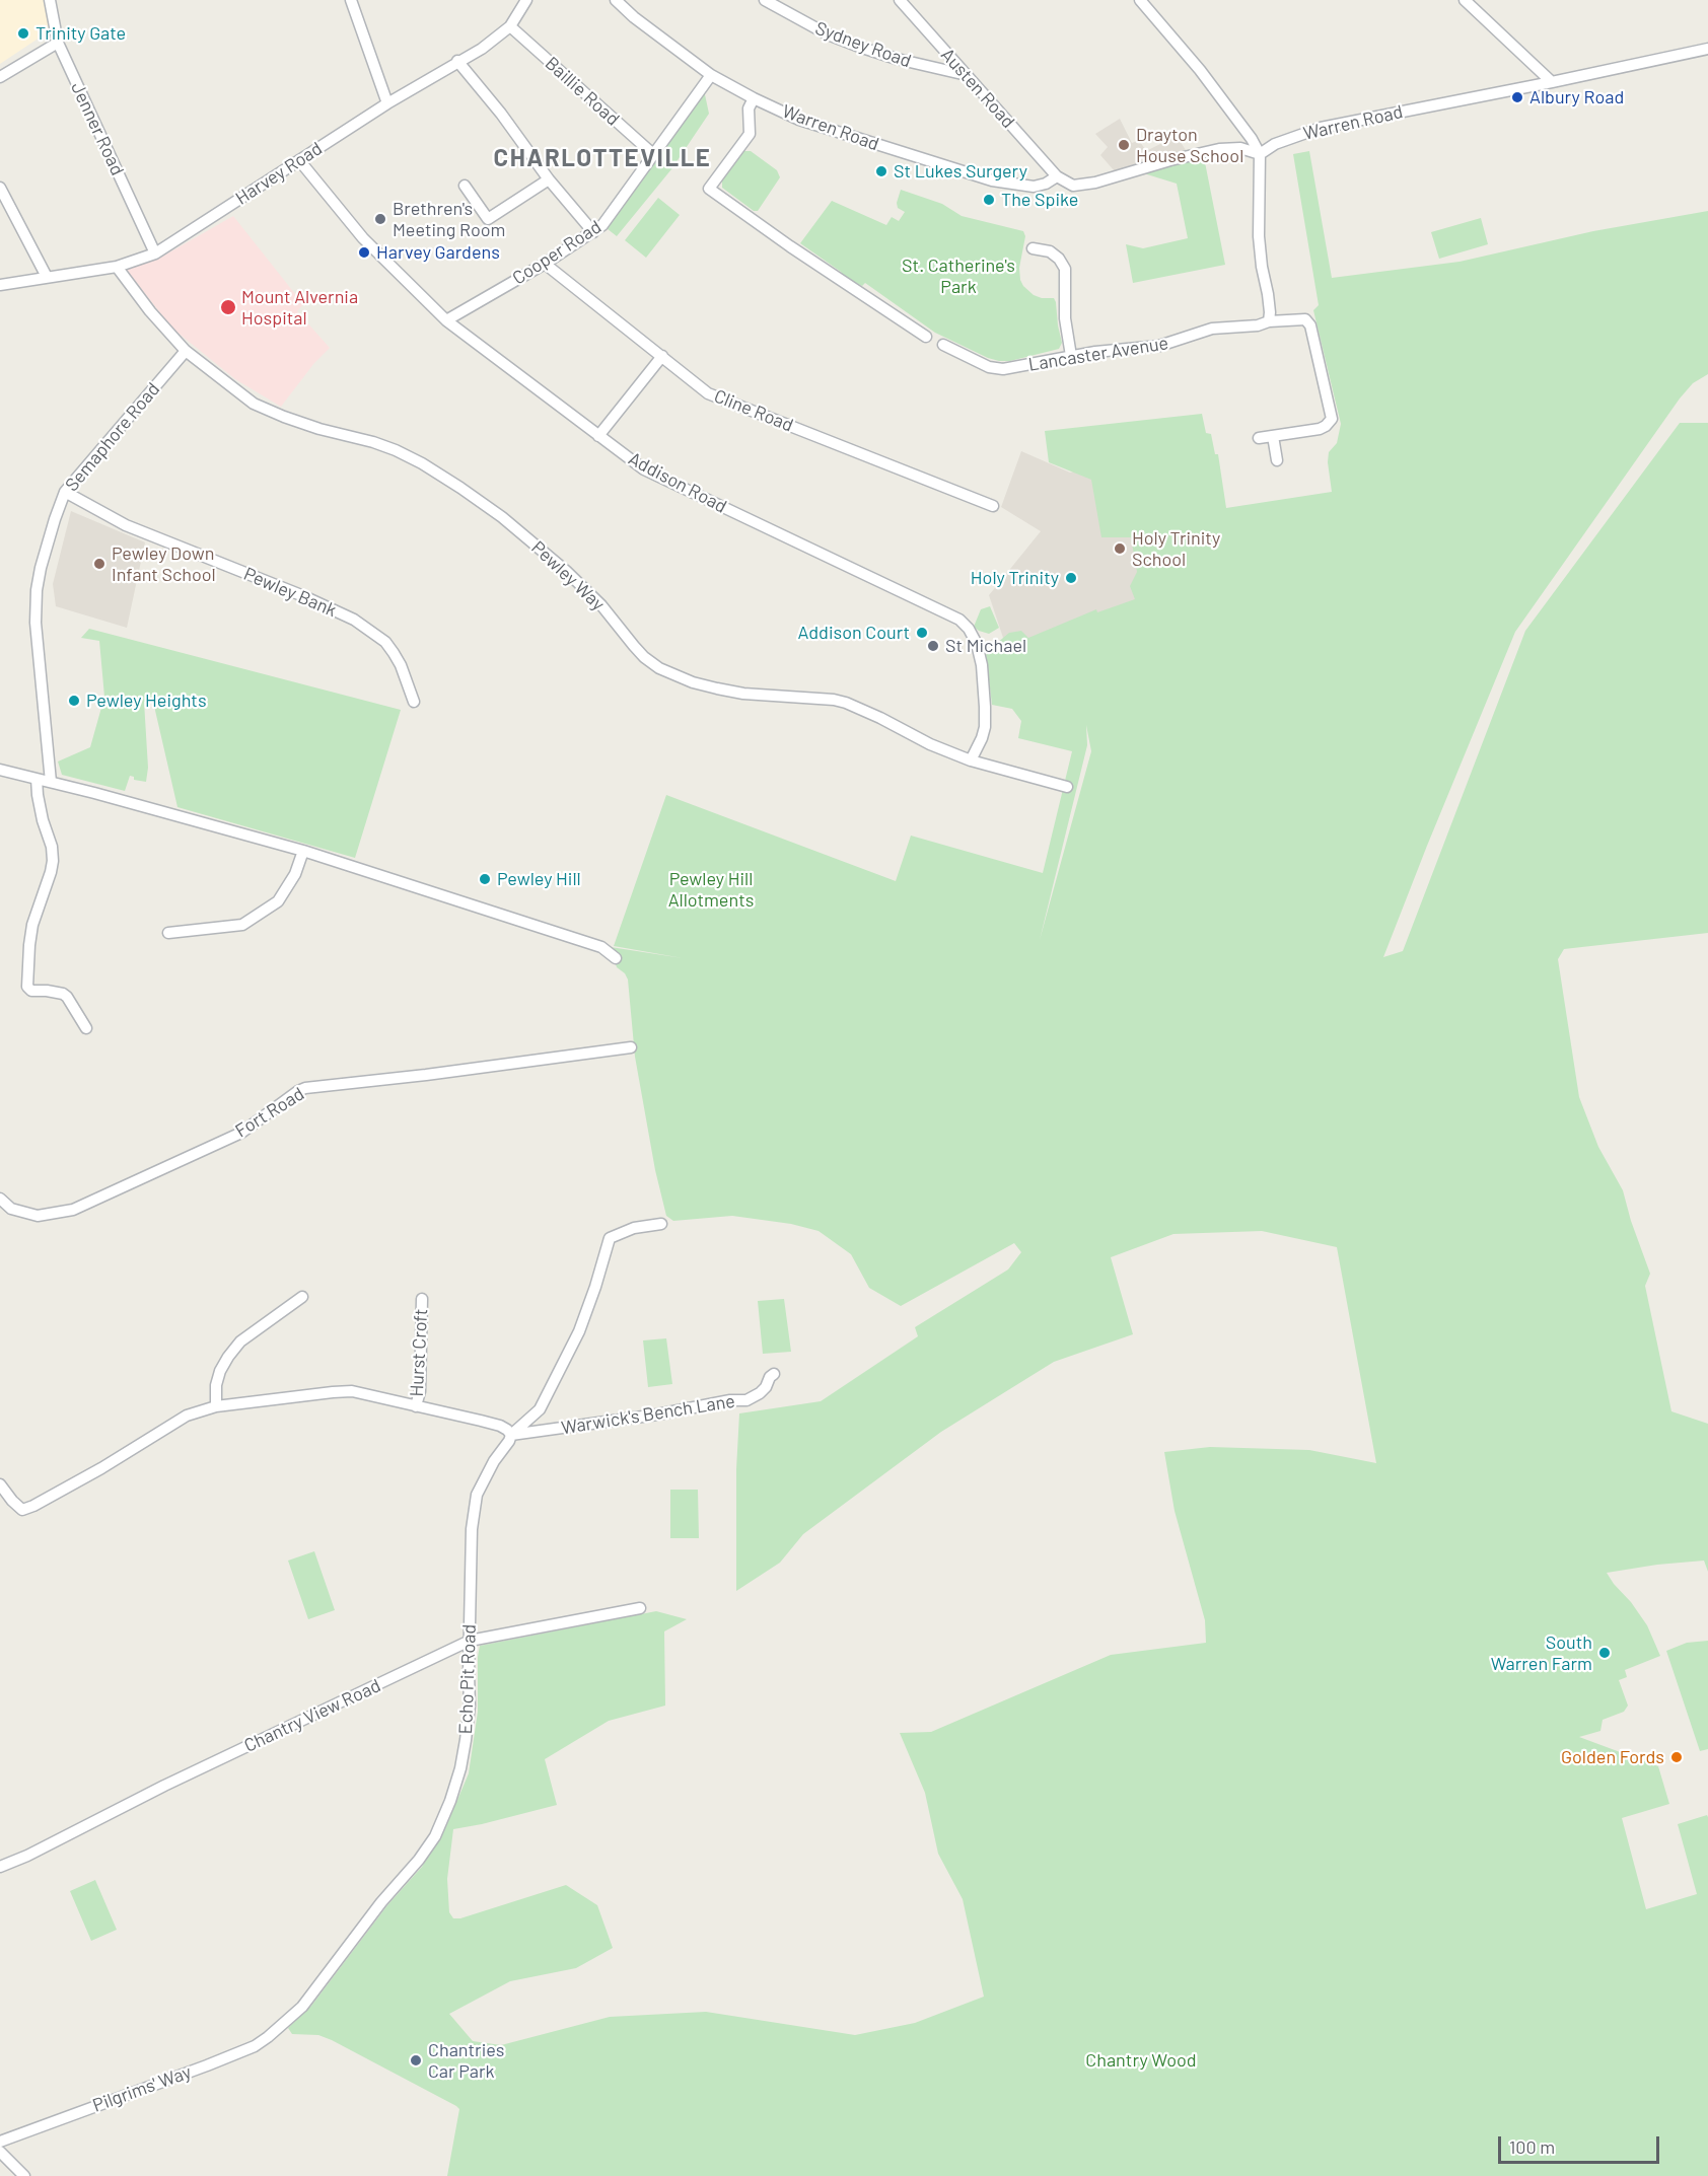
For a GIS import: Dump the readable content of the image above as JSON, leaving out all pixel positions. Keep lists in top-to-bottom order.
{
  "streets": {
    "street": [
      "Sydney Road",
      "Austen Road",
      "Baillie Road",
      "Warren Road",
      "Jenner Road",
      "Harvey Road",
      "Cooper Road",
      "Lancaster Avenue",
      "Cline Road",
      "Semaphore Road",
      "Addison Road",
      "Pewley Way",
      "Pewley Bank",
      "Fort Road",
      "Hurst Croft",
      "Warwick's Bench Lane",
      "Echo Pit Road",
      "Chantry View Road",
      "Pilgrims' Way"
    ]
  },
  "crossings": [
    ["Sydney Road", "Austen Road"],
    ["Austen Road", "Warren Road"],
    ["Baillie Road", "Harvey Road"],
    ["Baillie Road", "Cooper Road"],
    ["Warren Road", "Cooper Road"],
    ["Jenner Road", "Harvey Road"],
    ["Harvey Road", "Addison Road"],
    ["Harvey Road", "Pewley Way"],
    ["Cooper Road", "Cline Road"],
    ["Cooper Road", "Addison Road"],
    ["Semaphore Road", "Pewley Way"],
    ["Semaphore Road", "Pewley Bank"],
    ["Addison Road", "Pewley Way"],
    ["Warwick's Bench Lane", "Echo Pit Road"],
    ["Echo Pit Road", "Chantry View Road"],
    ["Echo Pit Road", "Pilgrims' Way"]
  ],
  "districts": ["CHARLOTTEVILLE"],
  "parks": ["St. Catherine's Park", "Pewley Hill Allotments", "Chantry Wood"],
  "places": [
    "Trinity Gate",
    "Albury Road",
    "Drayton House School",
    "St Lukes Surgery",
    "The Spike",
    "Brethren's Meeting Room",
    "Harvey Gardens",
    "Mount Alvernia Hospital",
    "Holy Trinity School",
    "Pewley Down Infant School",
    "Holy Trinity",
    "Addison Court",
    "St Michael",
    "Pewley Heights",
    "Pewley Hill",
    "South Warren Farm",
    "Golden Fords",
    "Chantries Car Park"
  ],
  "scale_bar": "100 m"
}
